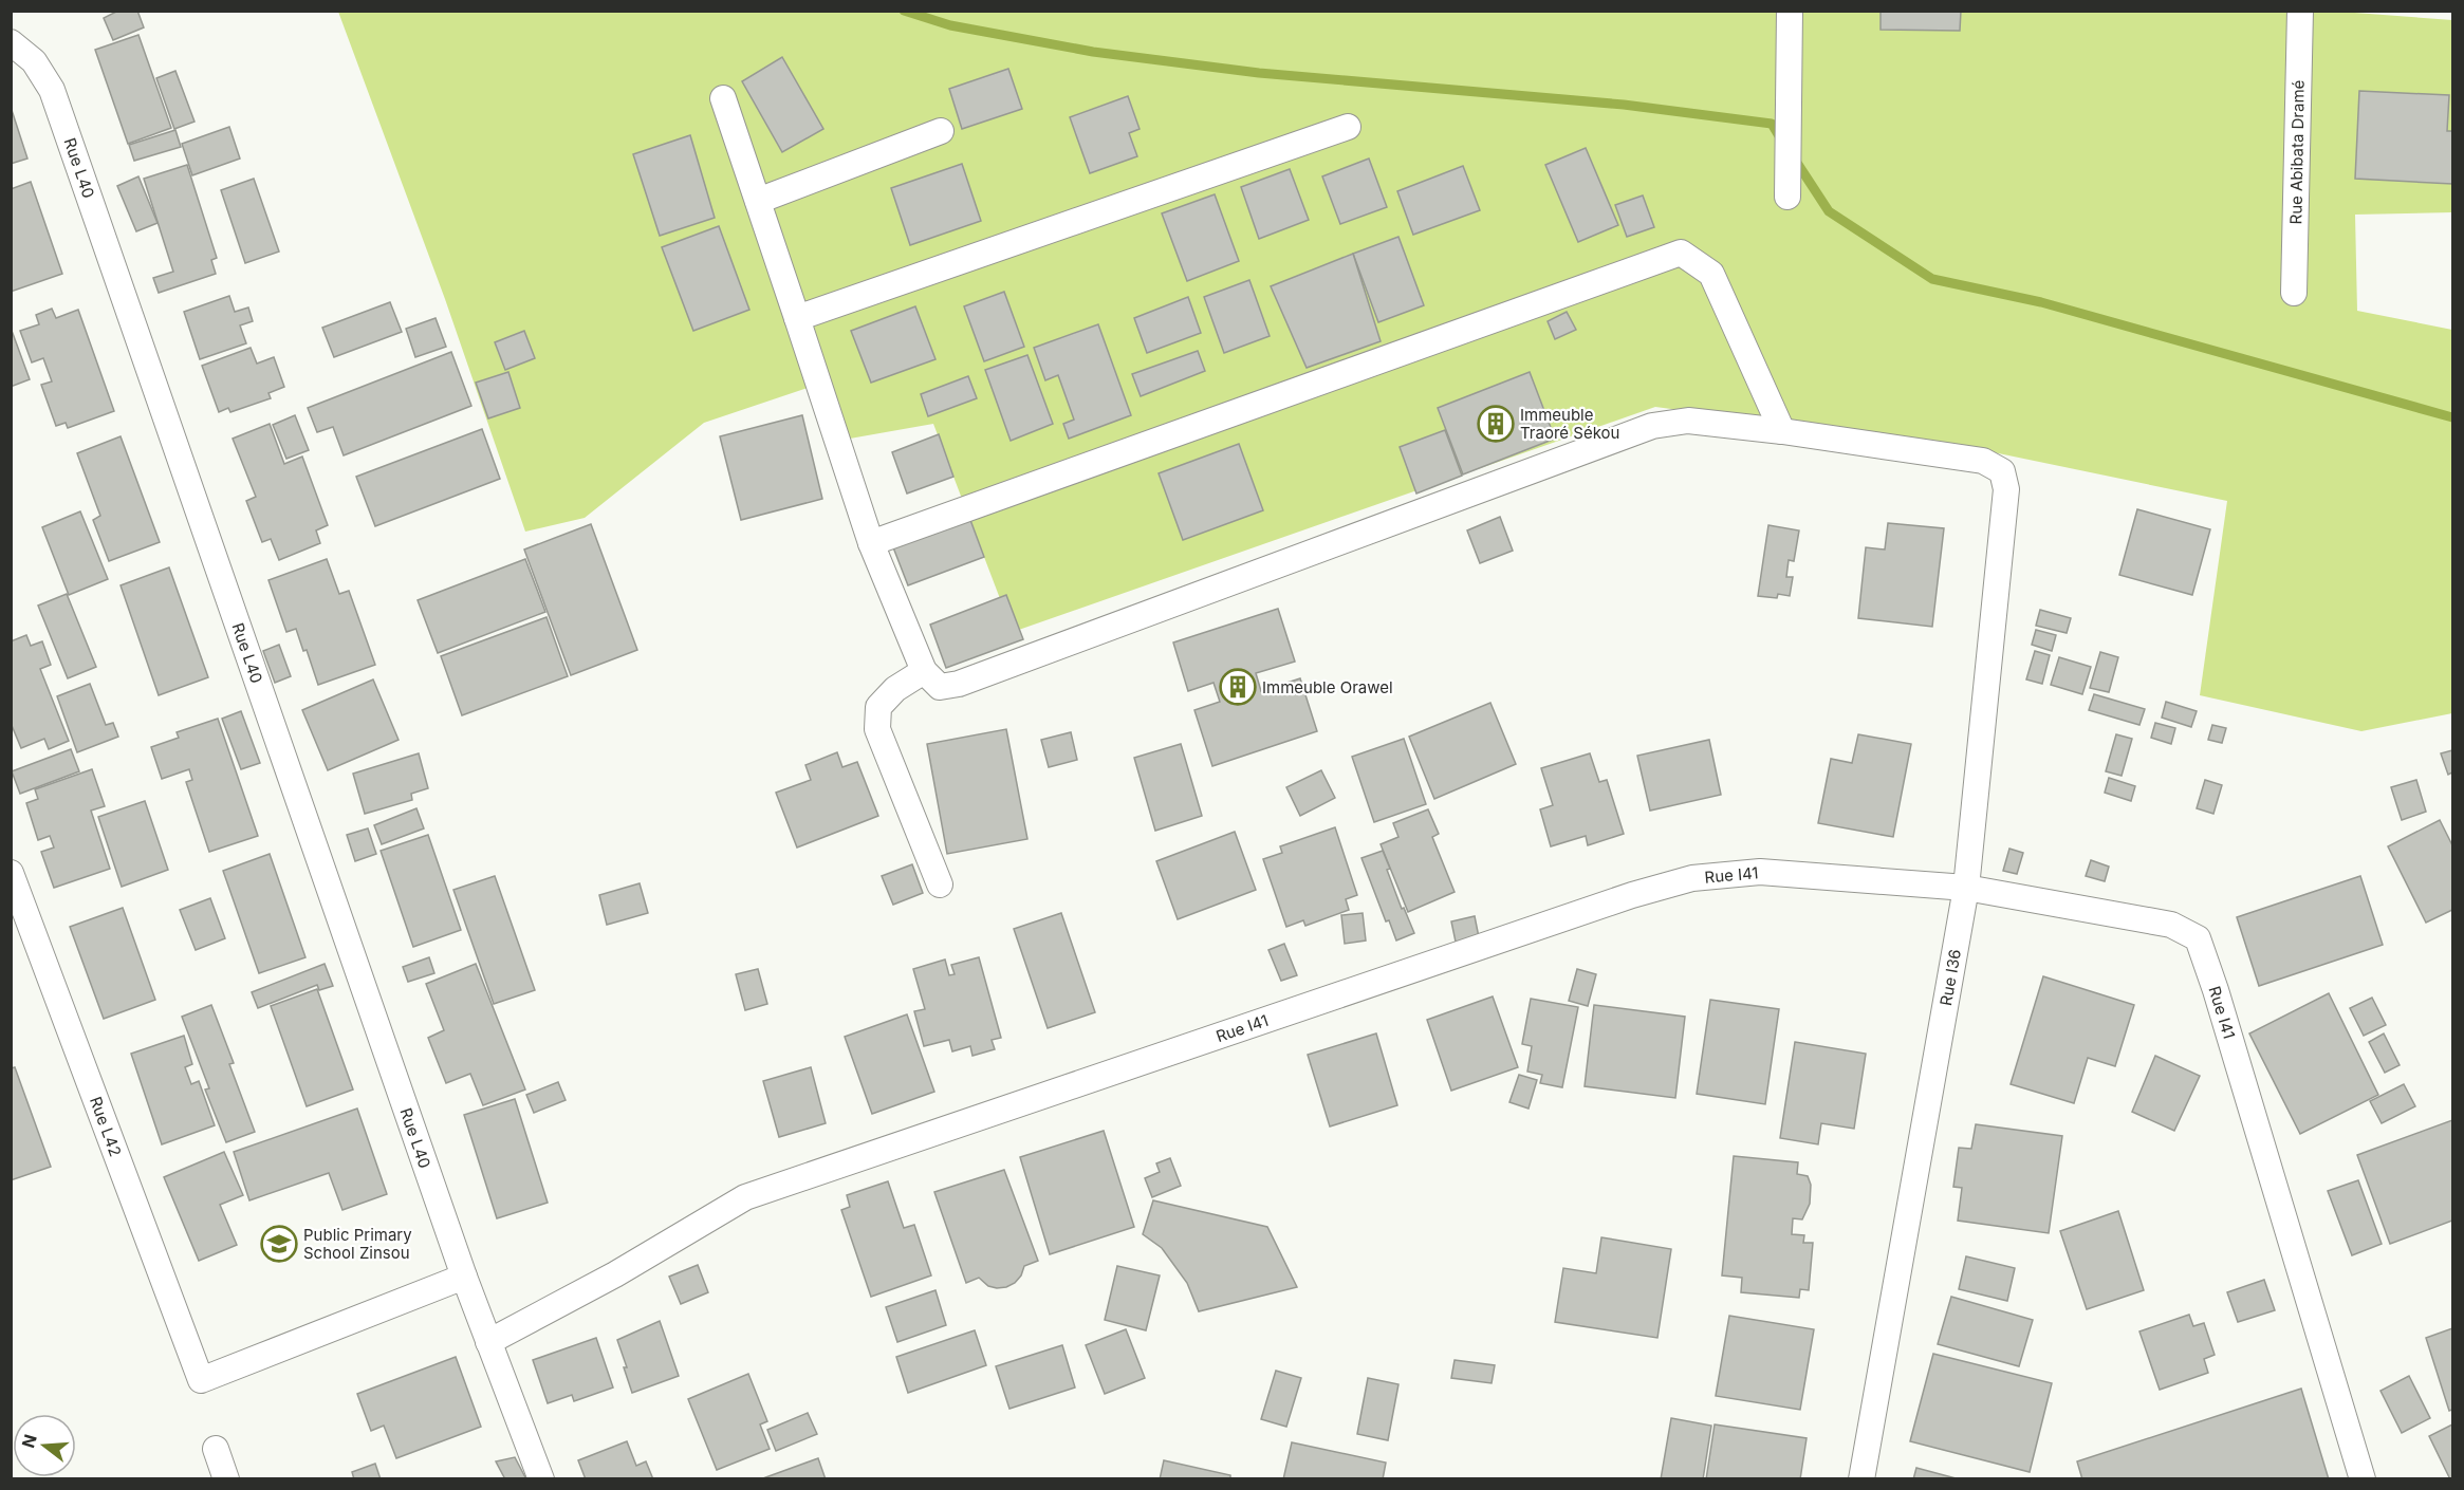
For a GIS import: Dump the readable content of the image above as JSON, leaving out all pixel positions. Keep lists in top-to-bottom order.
{
  "streets": {
    "street": [
      "Rue Abibata Dramé",
      "Rue L40",
      "Rue I41",
      "Rue I36",
      "Rue L42"
    ]
  },
  "crossings": [
    ["Rue L40", "Rue I41"],
    ["Rue L40", "Rue L42"],
    ["Rue I41", "Rue I36"]
  ],
  "places": {
    "building": ["Immeuble Traoré Sékou", "Immeuble Orawel"],
    "school or university": ["Public Primary School Zinsou"]
  },
  "north": "left"
}
